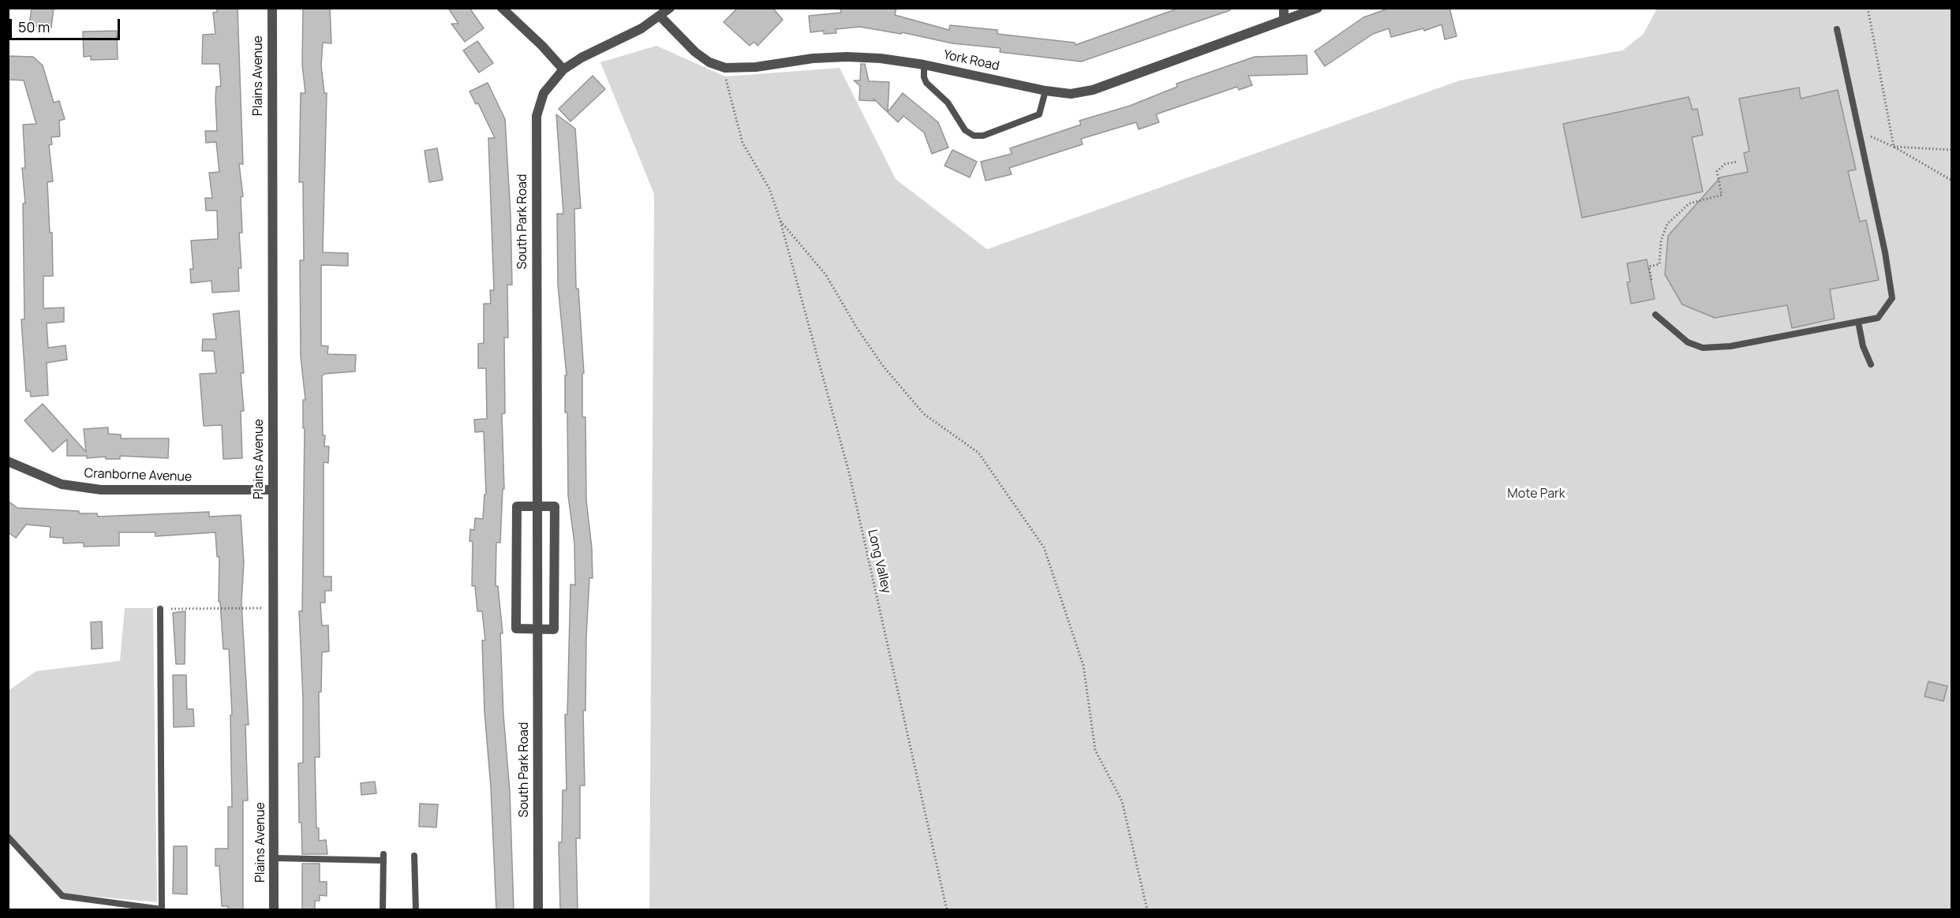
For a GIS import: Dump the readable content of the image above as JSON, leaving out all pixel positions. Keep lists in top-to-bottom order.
{
  "streets": {
    "street": [
      "York Road",
      "Plains Avenue",
      "South Park Road",
      "Cranborne Avenue"
    ],
    "path": ["Long Valley"]
  },
  "crossings": [
    ["York Road", "South Park Road"],
    ["York Road", "Long Valley"],
    ["Plains Avenue", "Cranborne Avenue"]
  ],
  "parks": ["Mote Park"],
  "scale_bar": "50 m"
}
